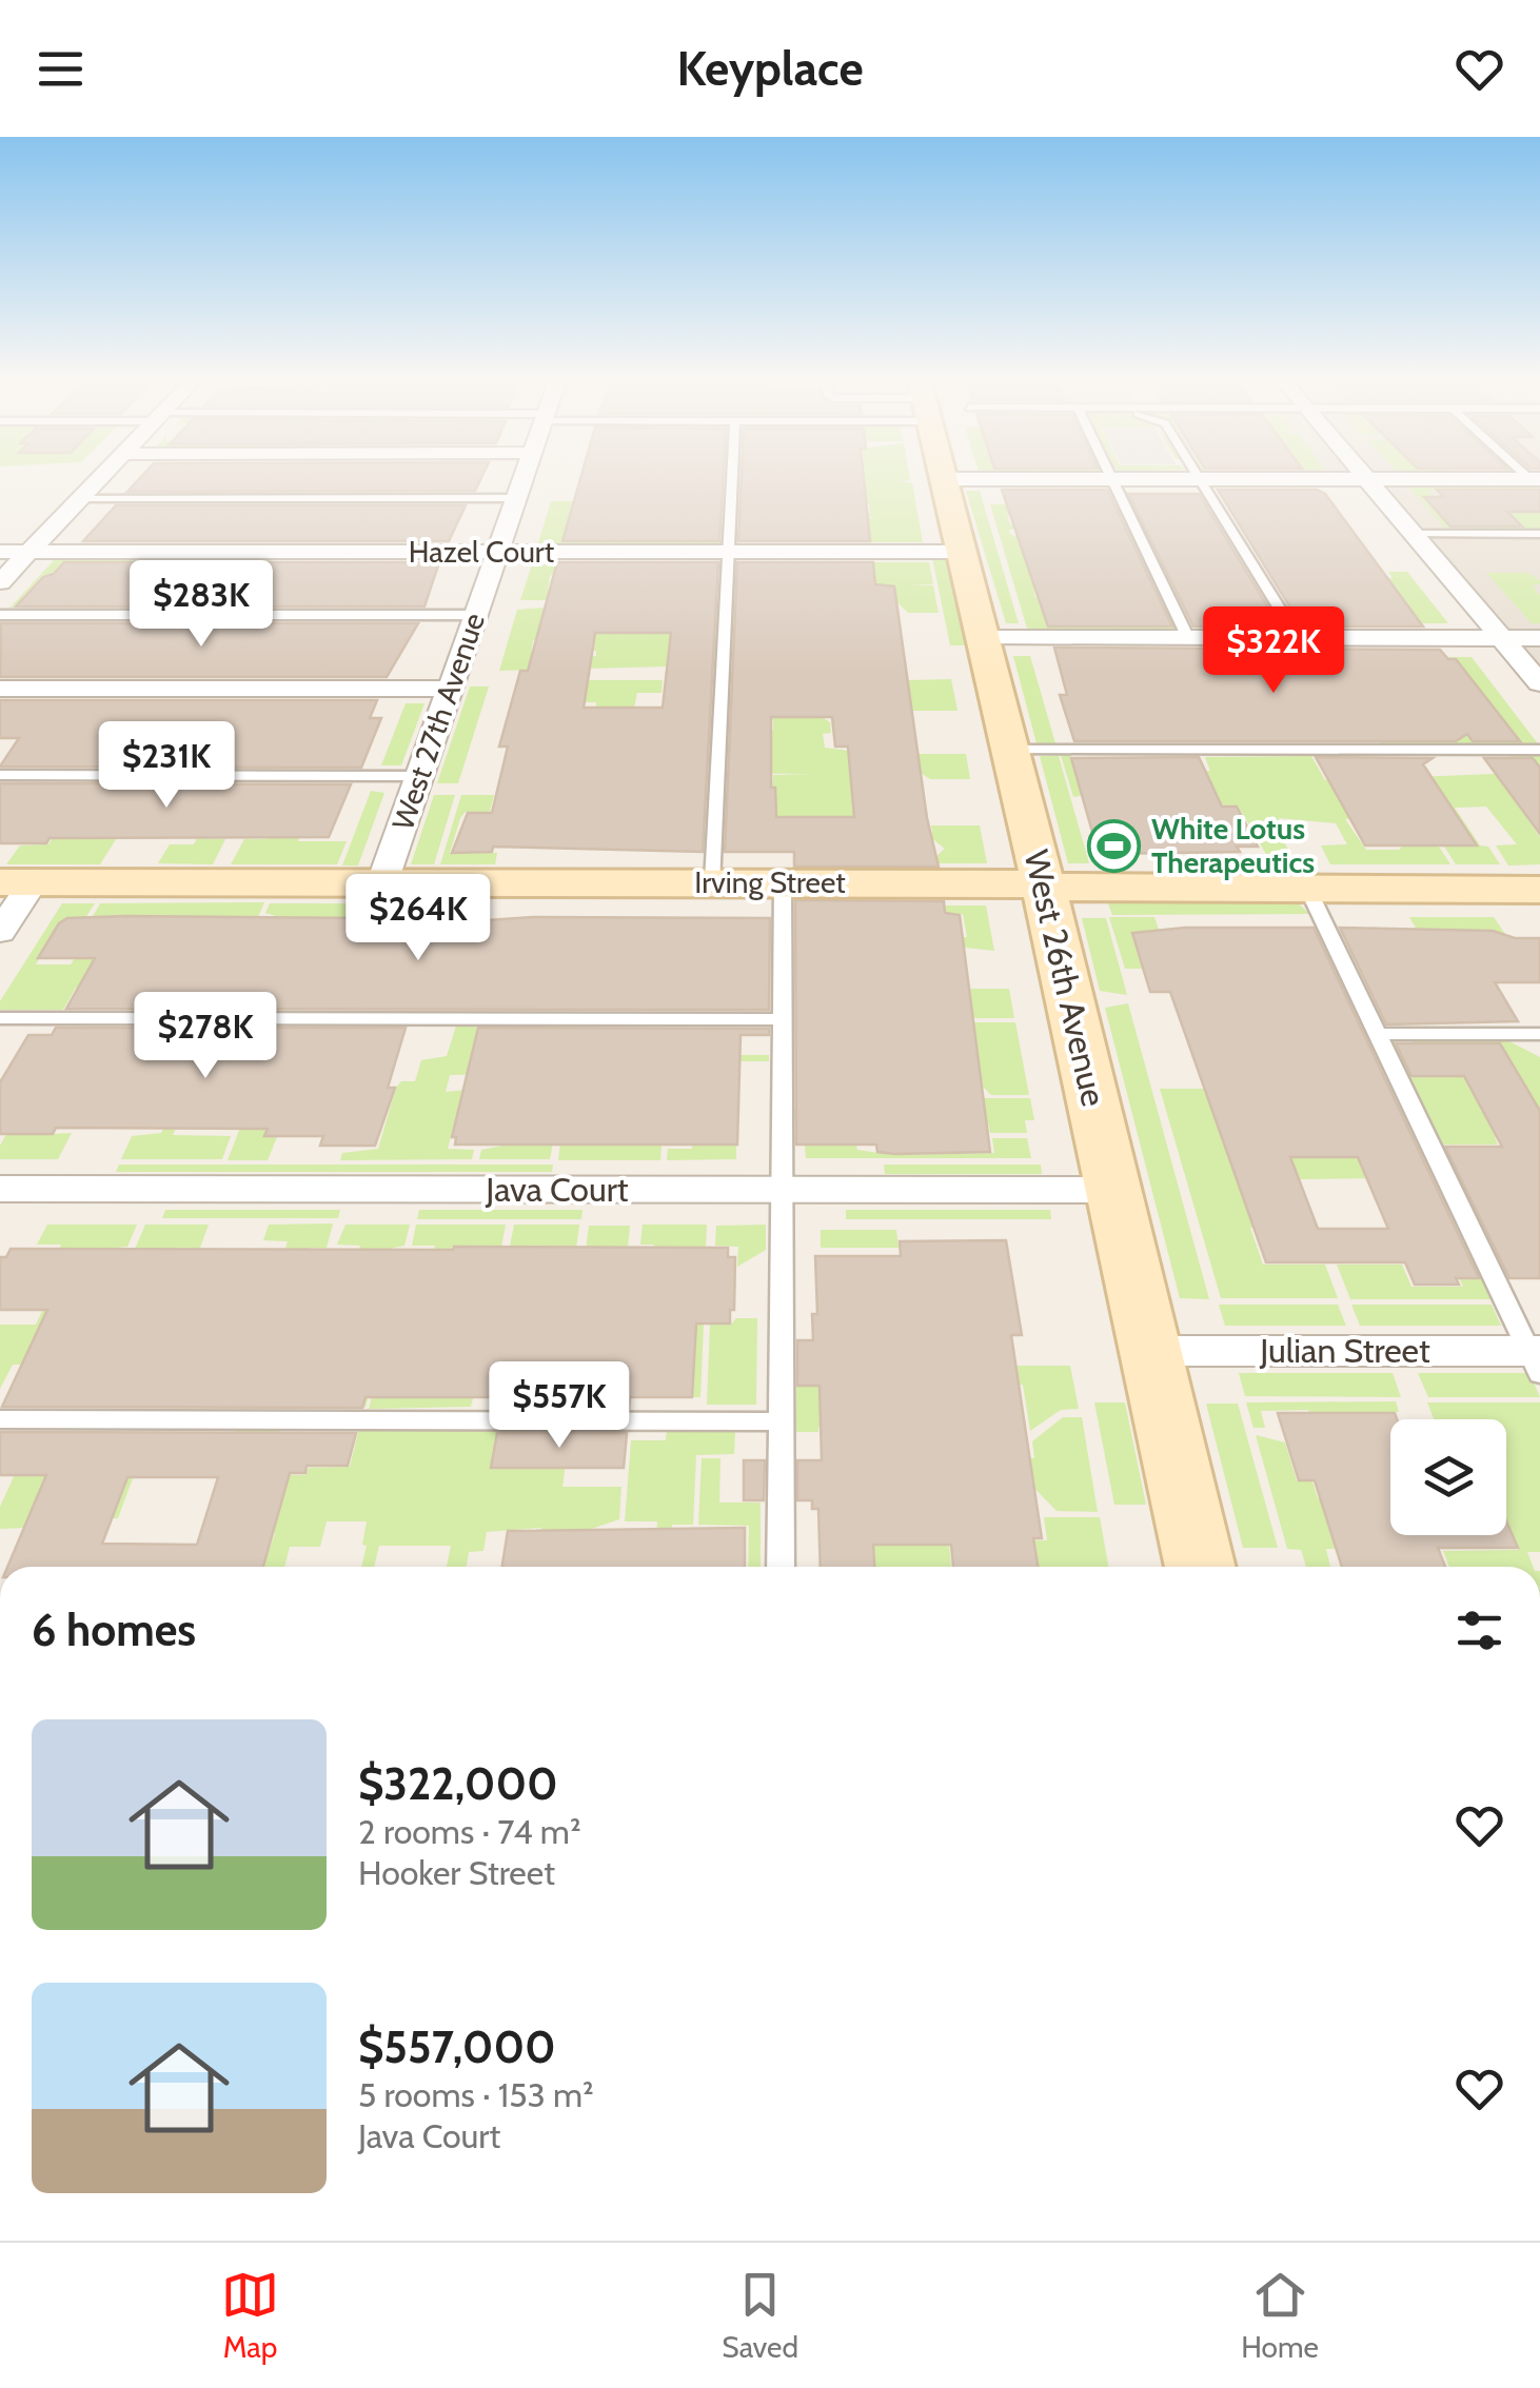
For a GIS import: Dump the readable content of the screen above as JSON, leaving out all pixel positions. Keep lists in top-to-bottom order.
{
  "streets": {
    "street": [
      "Hazel Court",
      "West 27th Avenue",
      "Irving Street",
      "West 26th Avenue",
      "Java Court",
      "Julian Street"
    ]
  },
  "crossings": [
    ["Hazel Court", "West 27th Avenue"],
    ["Hazel Court", "West 26th Avenue"],
    ["West 27th Avenue", "Irving Street"],
    ["Irving Street", "West 26th Avenue"],
    ["West 26th Avenue", "Java Court"],
    ["West 26th Avenue", "Julian Street"]
  ],
  "places": {
    "sports": ["White Lotus Therapeutics"]
  },
  "page": {
    "header": "Keyplace",
    "price": [
      "$283K",
      "$322K",
      "$231K",
      "$264K",
      "$278K",
      "$557K"
    ],
    "heading": "6 homes",
    "list": [
      {
        "name": "$322,000",
        "note": "2 rooms · 74 m² · Hooker Street"
      },
      {
        "name": "$557,000",
        "note": "5 rooms · 153 m² · Java Court"
      }
    ],
    "tabs": ["Map", "Saved", "Home"]
  }
}
